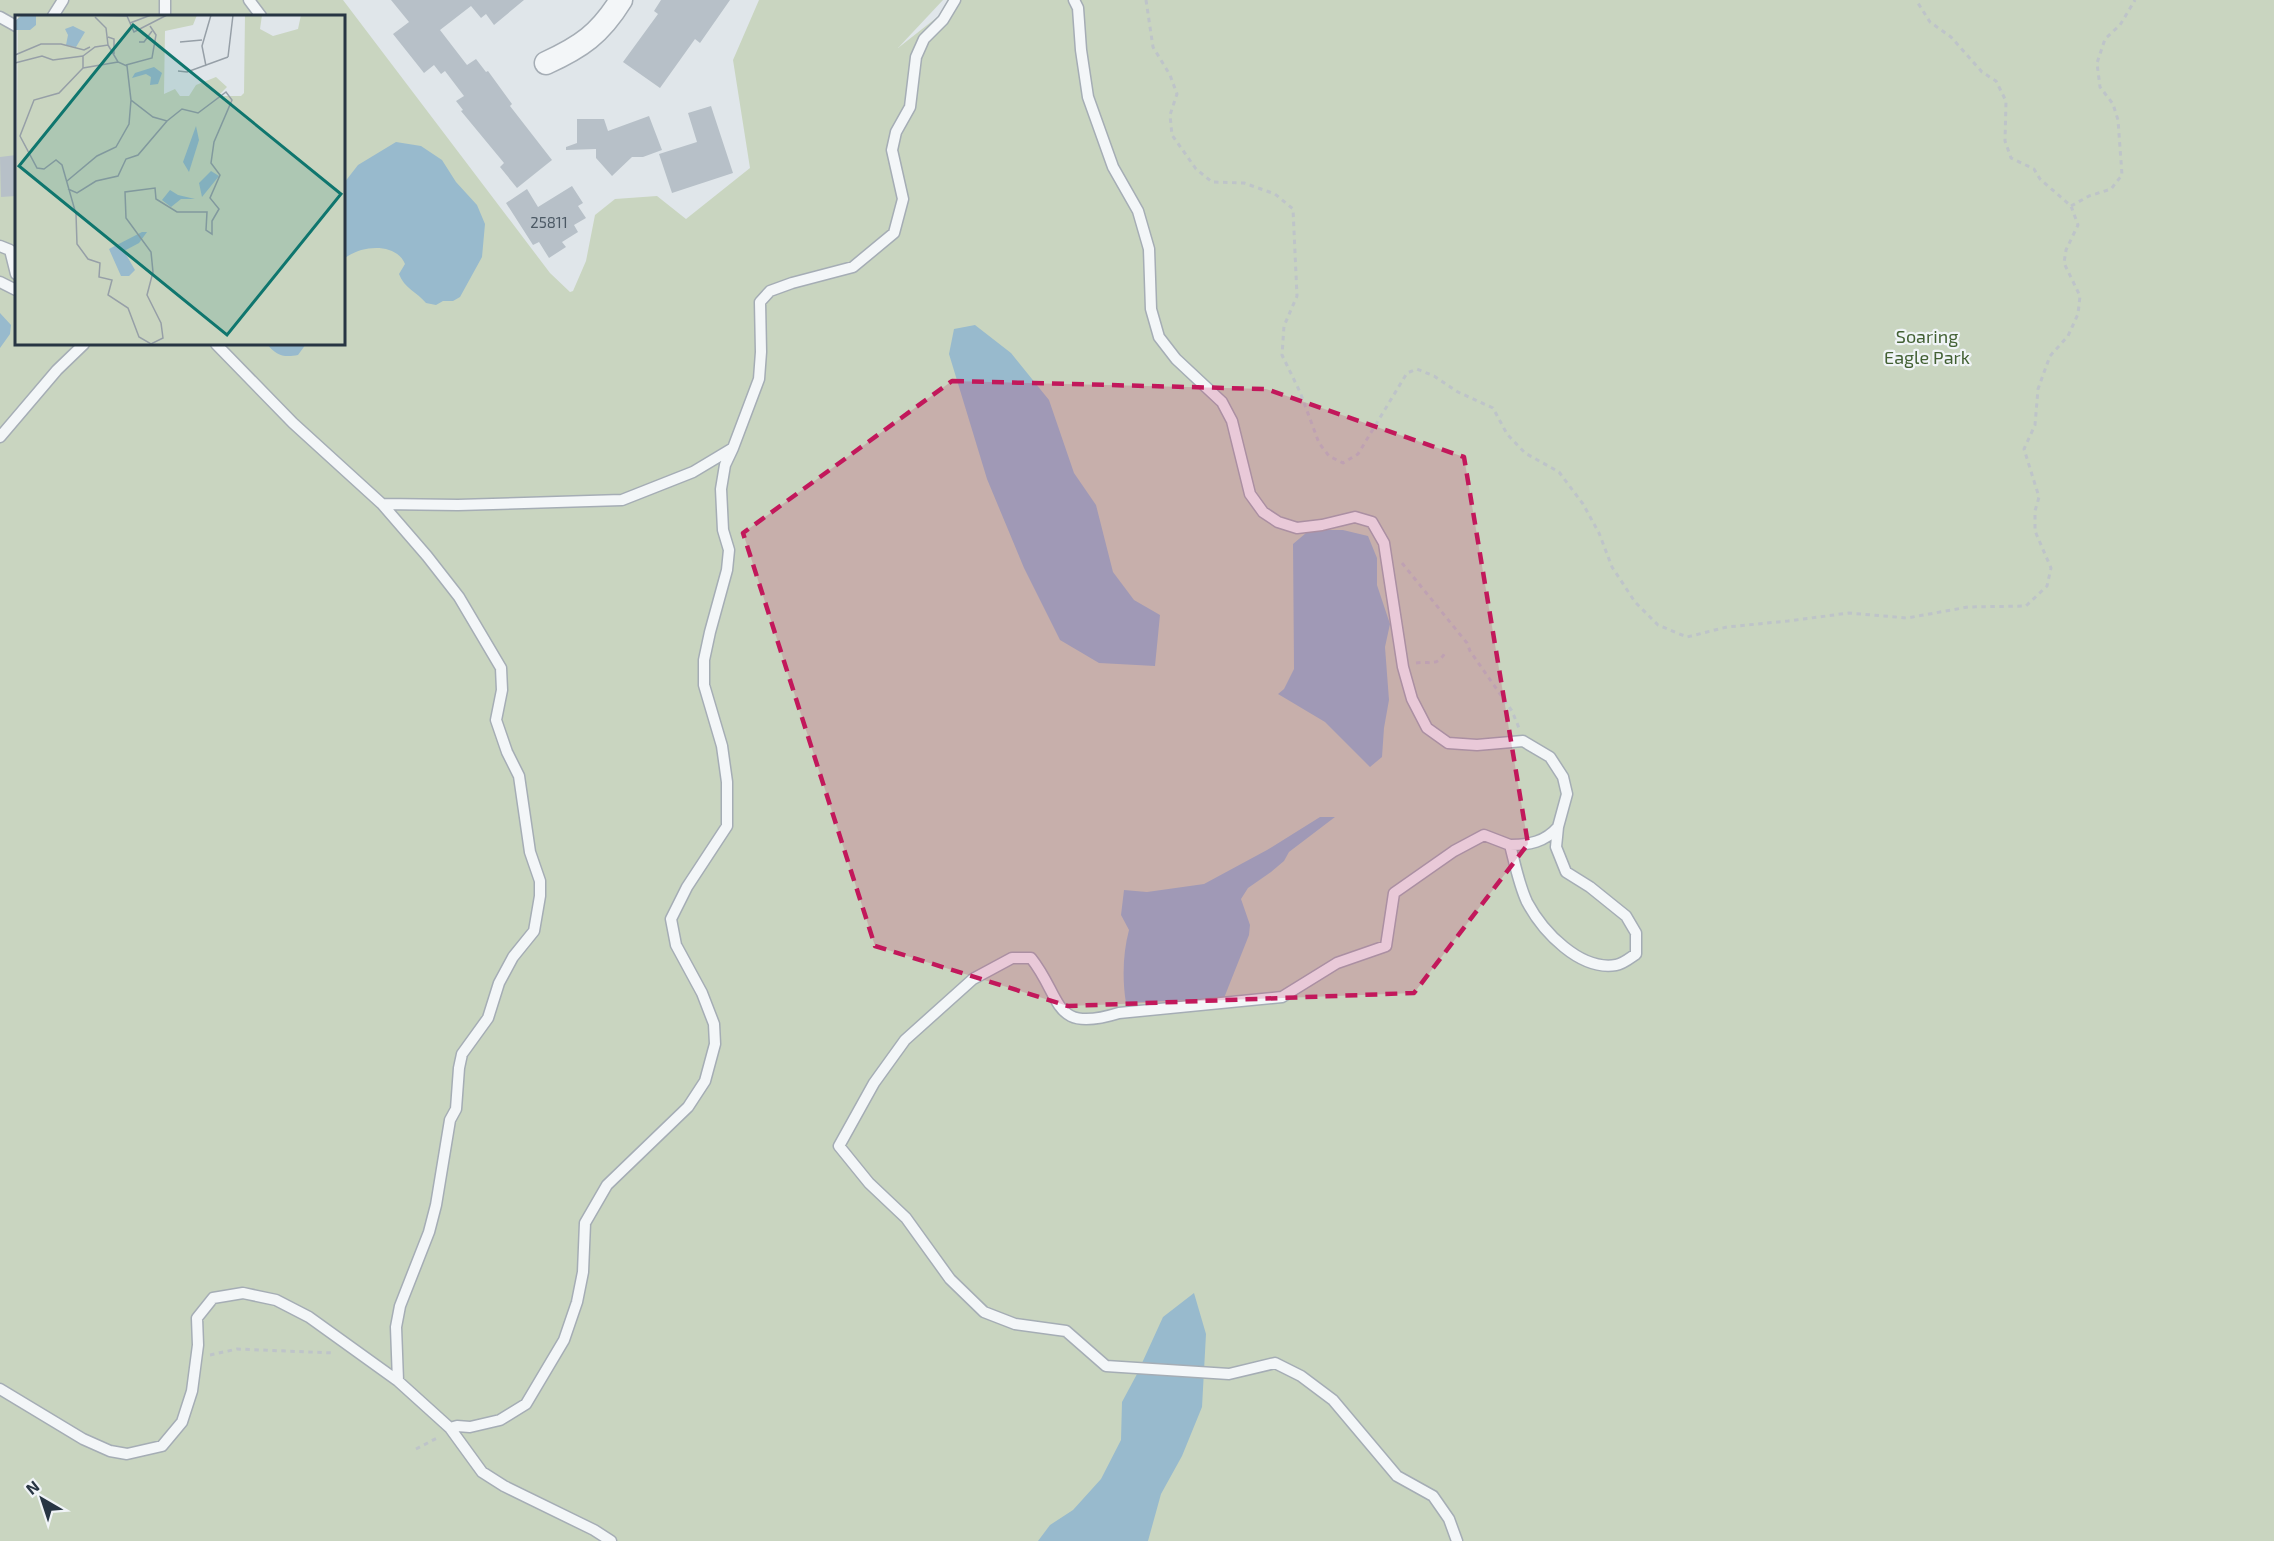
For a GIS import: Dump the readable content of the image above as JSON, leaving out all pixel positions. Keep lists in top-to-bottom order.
{
  "parks": ["Soaring Eagle Park"],
  "house_numbers": ["25811"],
  "north": "top left"
}
